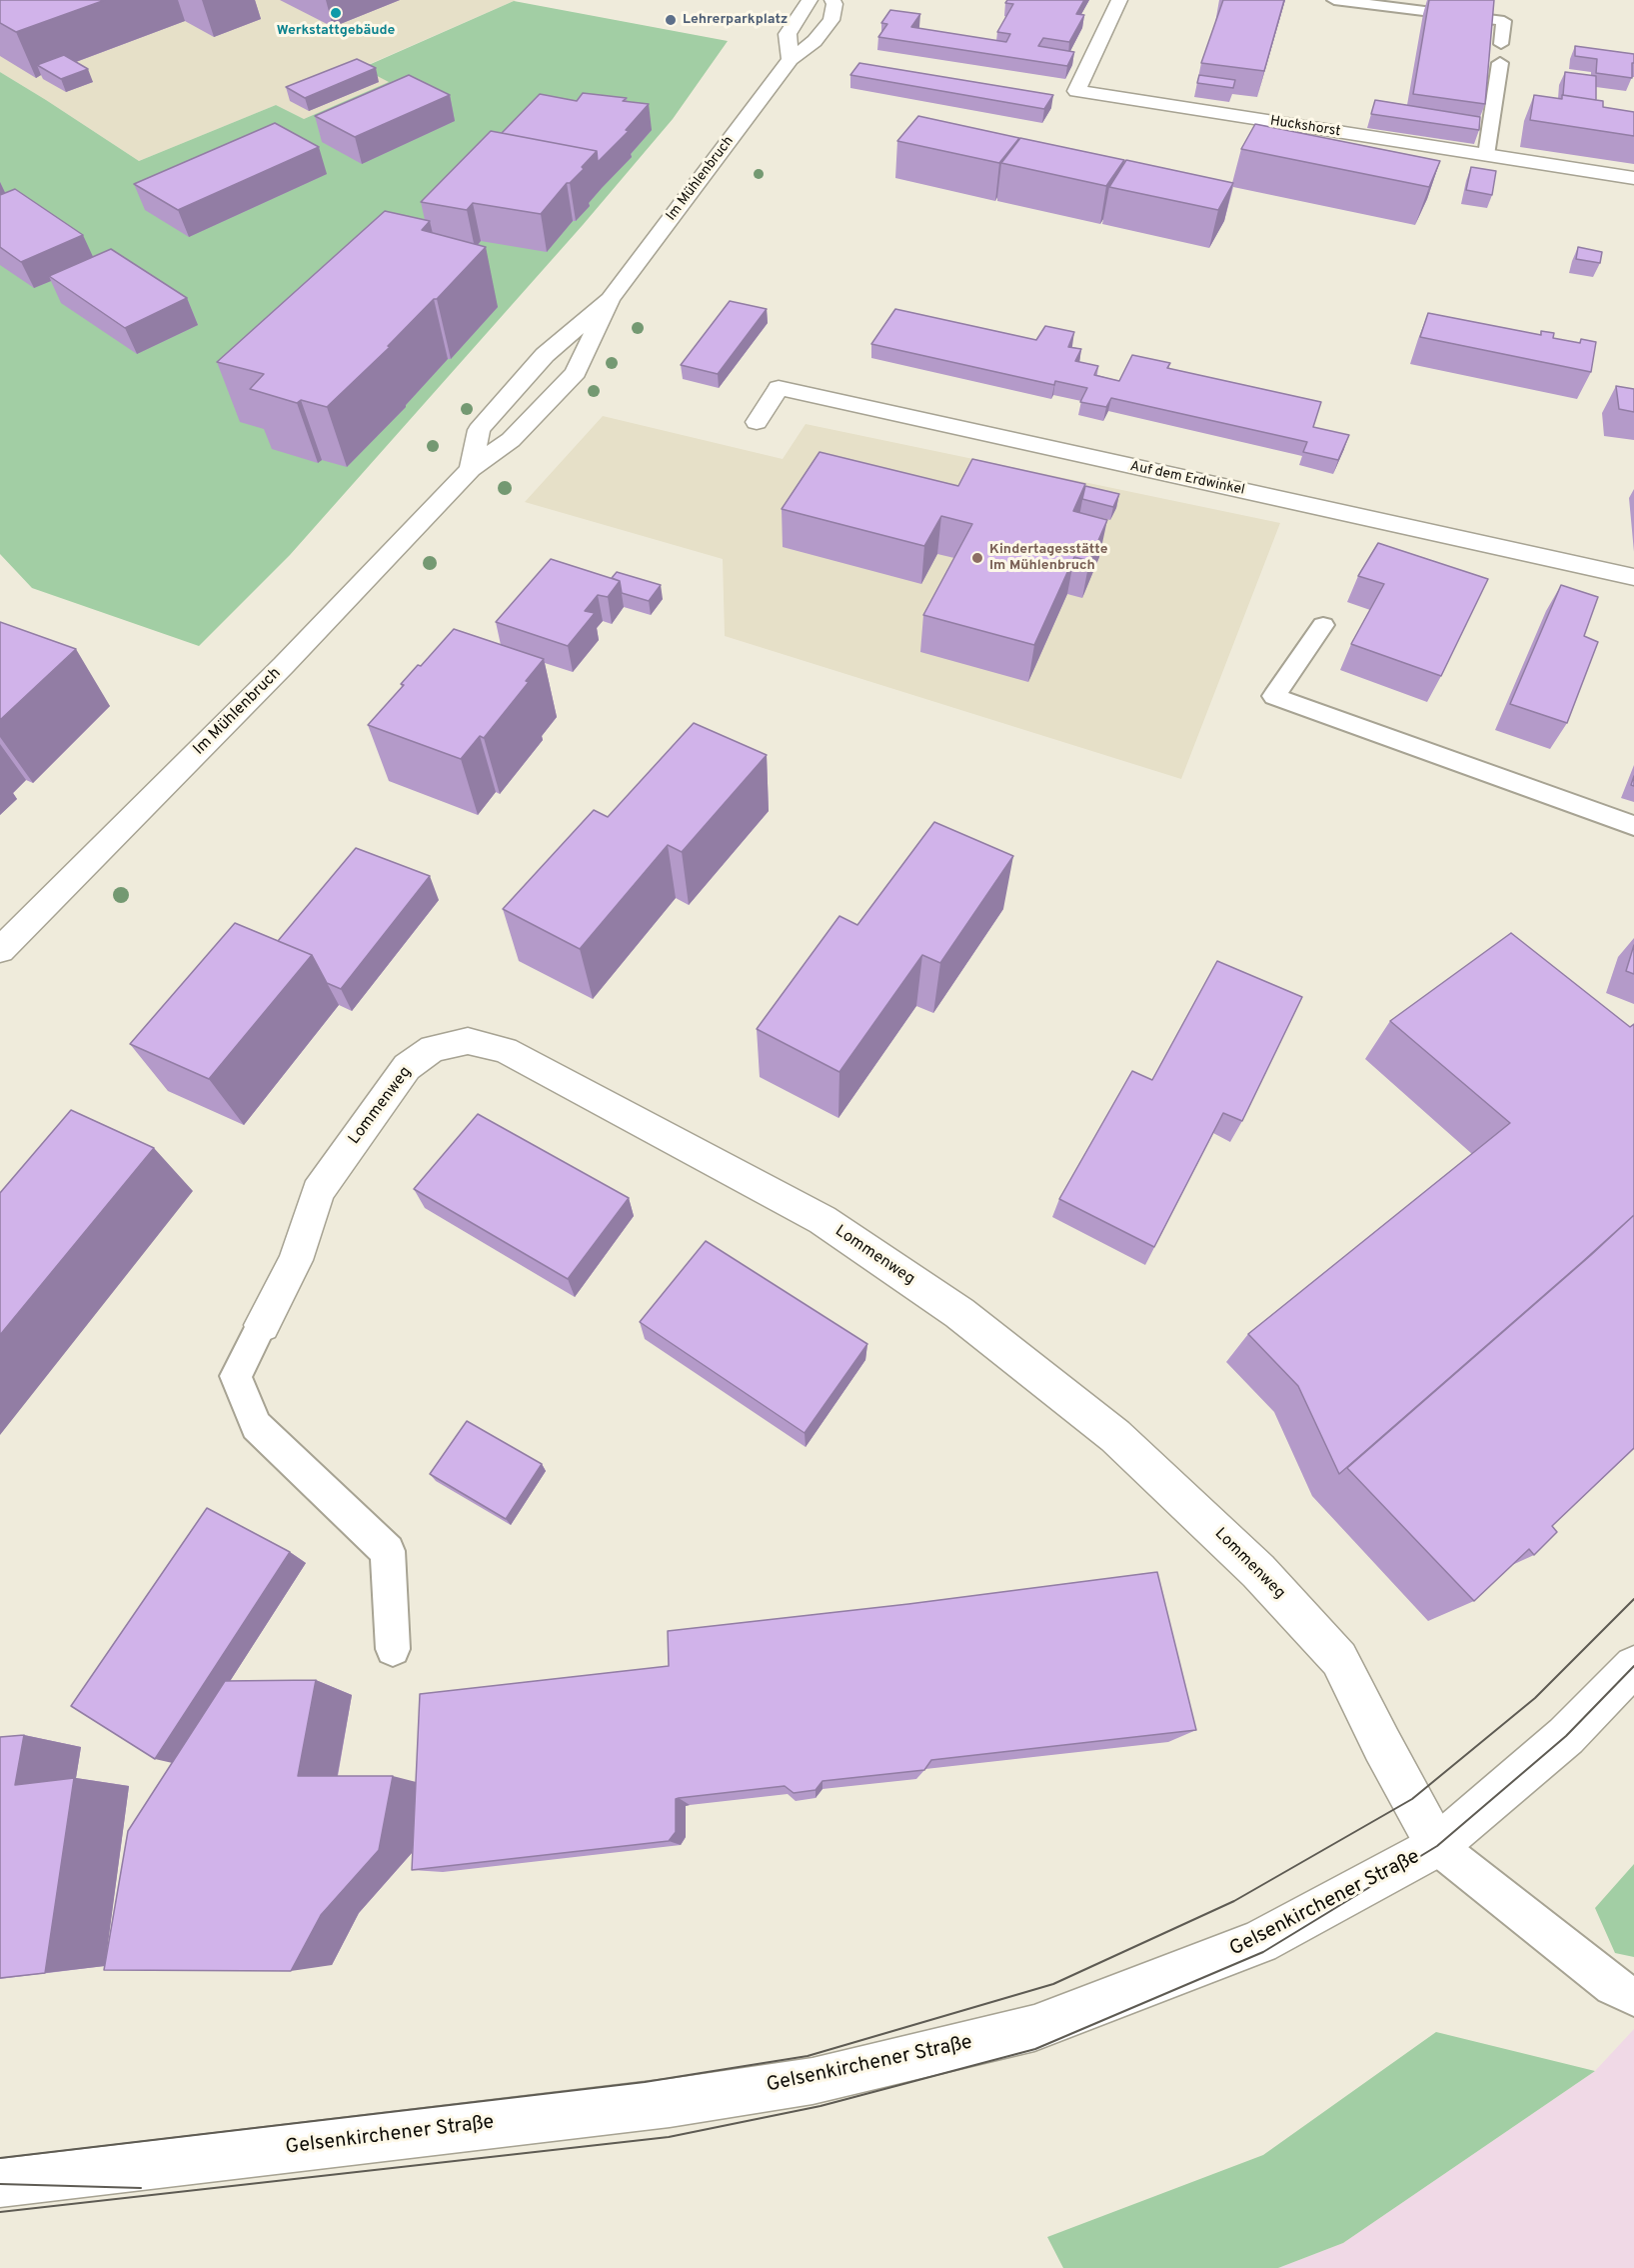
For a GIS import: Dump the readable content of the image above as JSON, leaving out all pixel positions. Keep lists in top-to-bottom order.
{
  "streets": {
    "main road": [
      "Huckshorst",
      "Im Mühlenbruch",
      "Auf dem Erdwinkel",
      "Lommenweg",
      "Gelsenkirchener Straße"
    ]
  },
  "crossings": [
    ["Lommenweg", "Gelsenkirchener Straße"]
  ],
  "places": ["Werkstattgebäude", "Lehrerparkplatz", "Kindertagesstätte Im Mühlenbruch"]
}
